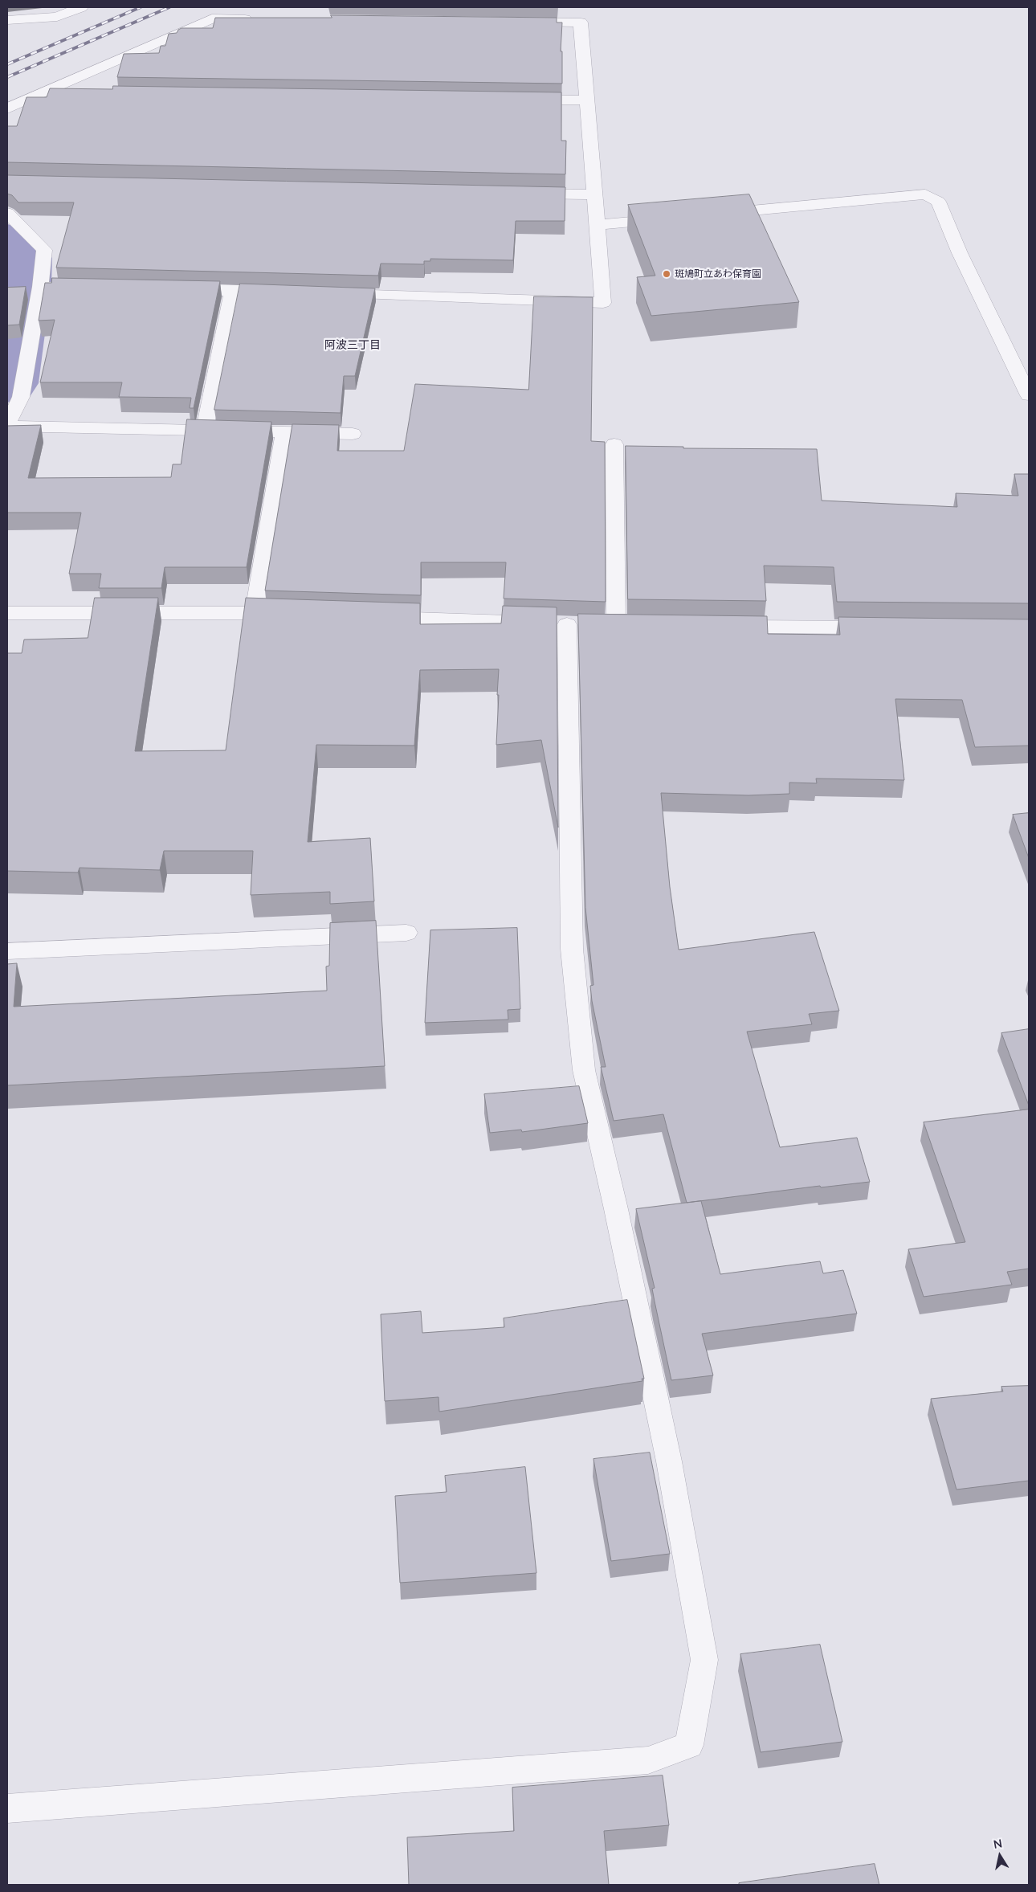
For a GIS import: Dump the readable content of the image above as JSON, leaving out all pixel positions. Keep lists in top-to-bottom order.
{
  "districts": ["阿波三丁目"],
  "places": ["斑鳩町立あわ保育園"],
  "north": "top"
}
